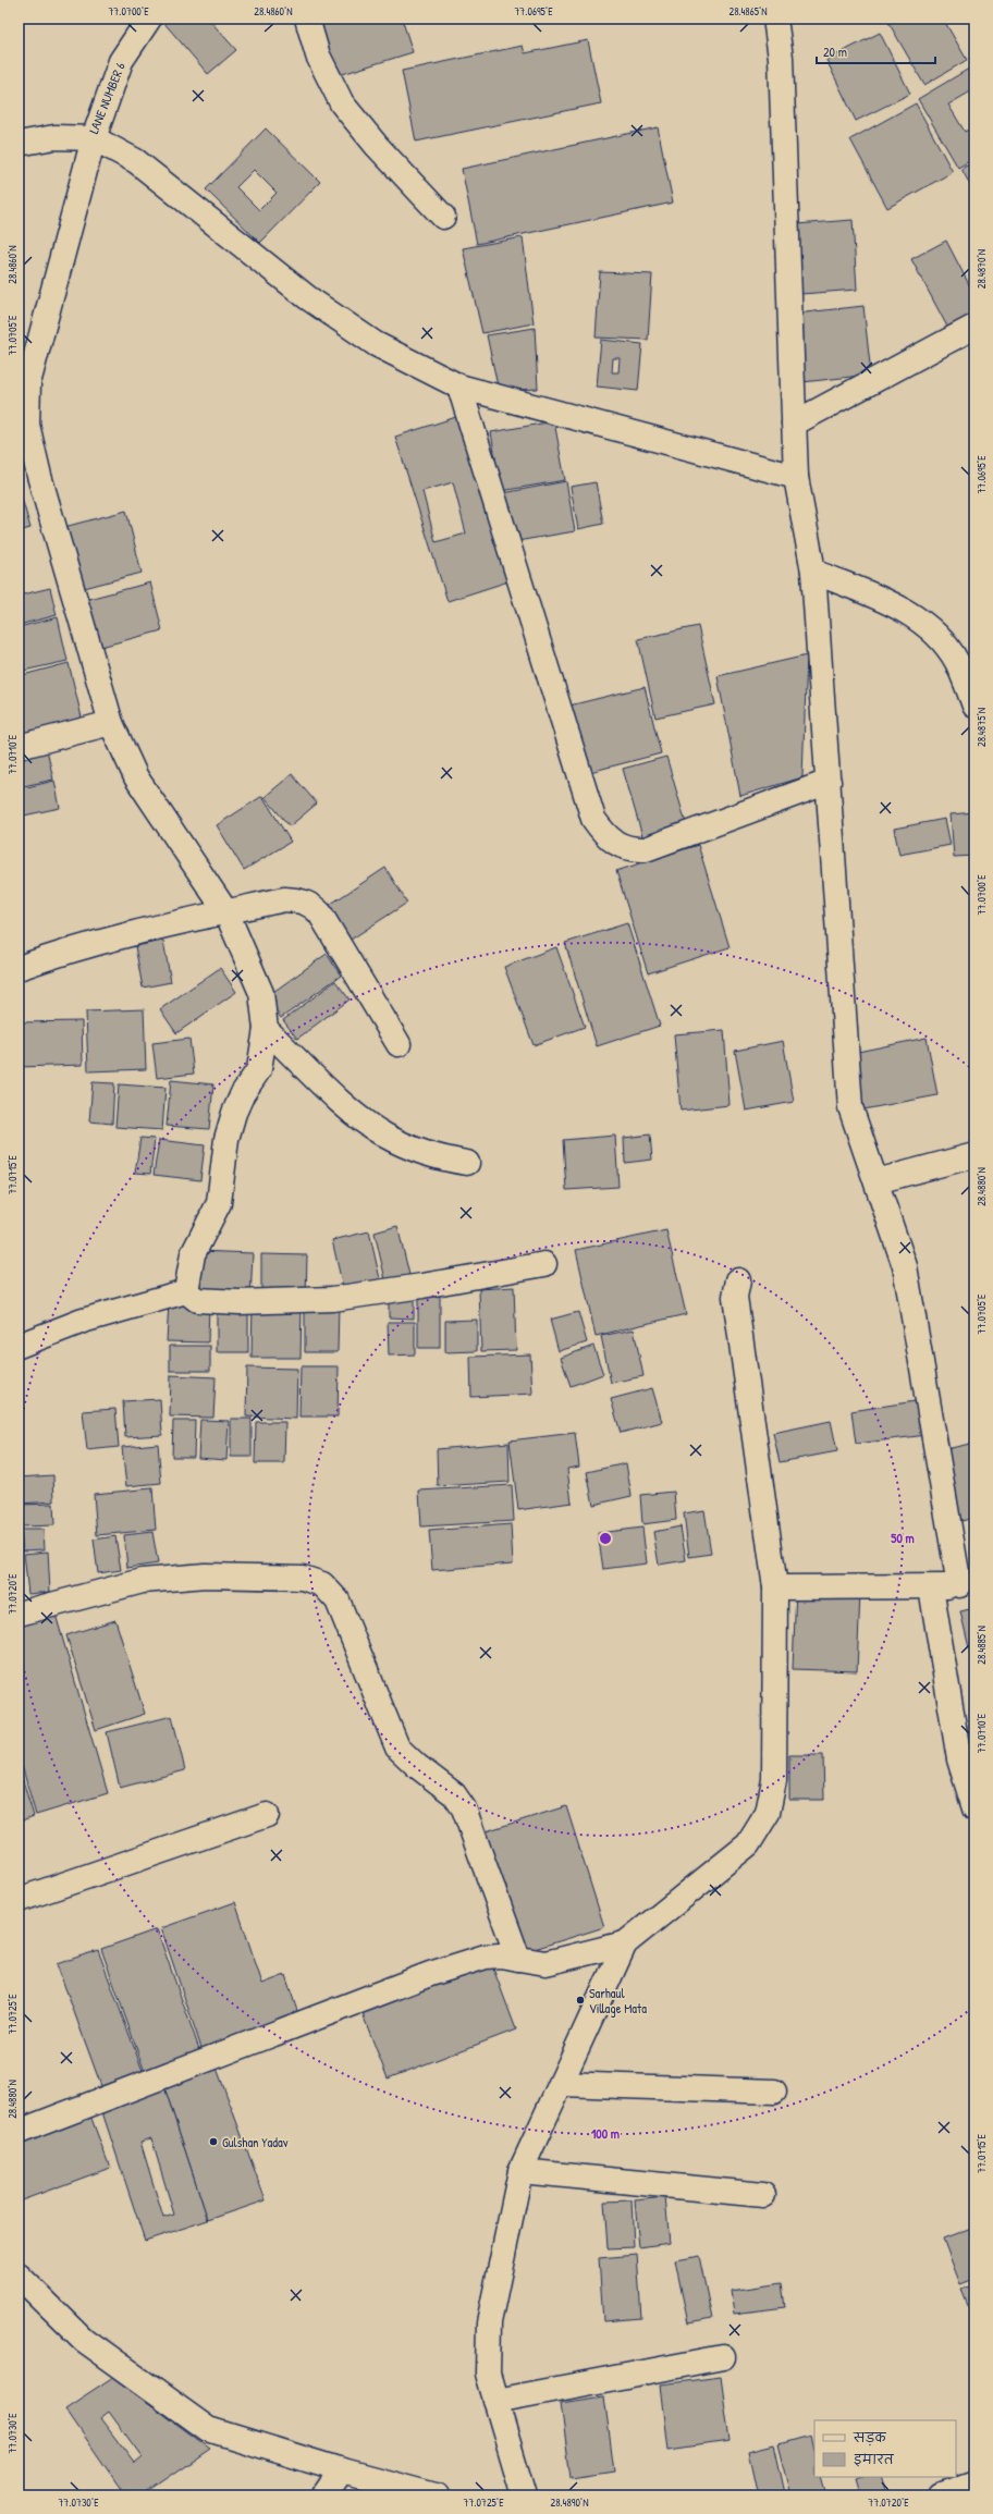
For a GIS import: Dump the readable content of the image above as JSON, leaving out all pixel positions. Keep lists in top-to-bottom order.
{
  "streets": {
    "street": ["LANE NUMBER 6"]
  },
  "places": ["Sarhaul Village Mata", "Gulshan Yadav"],
  "legend": ["सड़क", "इमारत"],
  "scale_bar": "20 m",
  "coordinates": [
    "77.0700°E",
    "28.4860°N",
    "77.0695°E",
    "28.4865°N",
    "28.4870°N",
    "77.0705°E",
    "28.4875°N",
    "77.0710°E",
    "77.0715°E",
    "28.4880°N",
    "77.0720°E",
    "28.4885°N",
    "77.0725°E",
    "77.0730°E",
    "28.4890°N"
  ],
  "rings": ["50 m", "100 m"]
}
